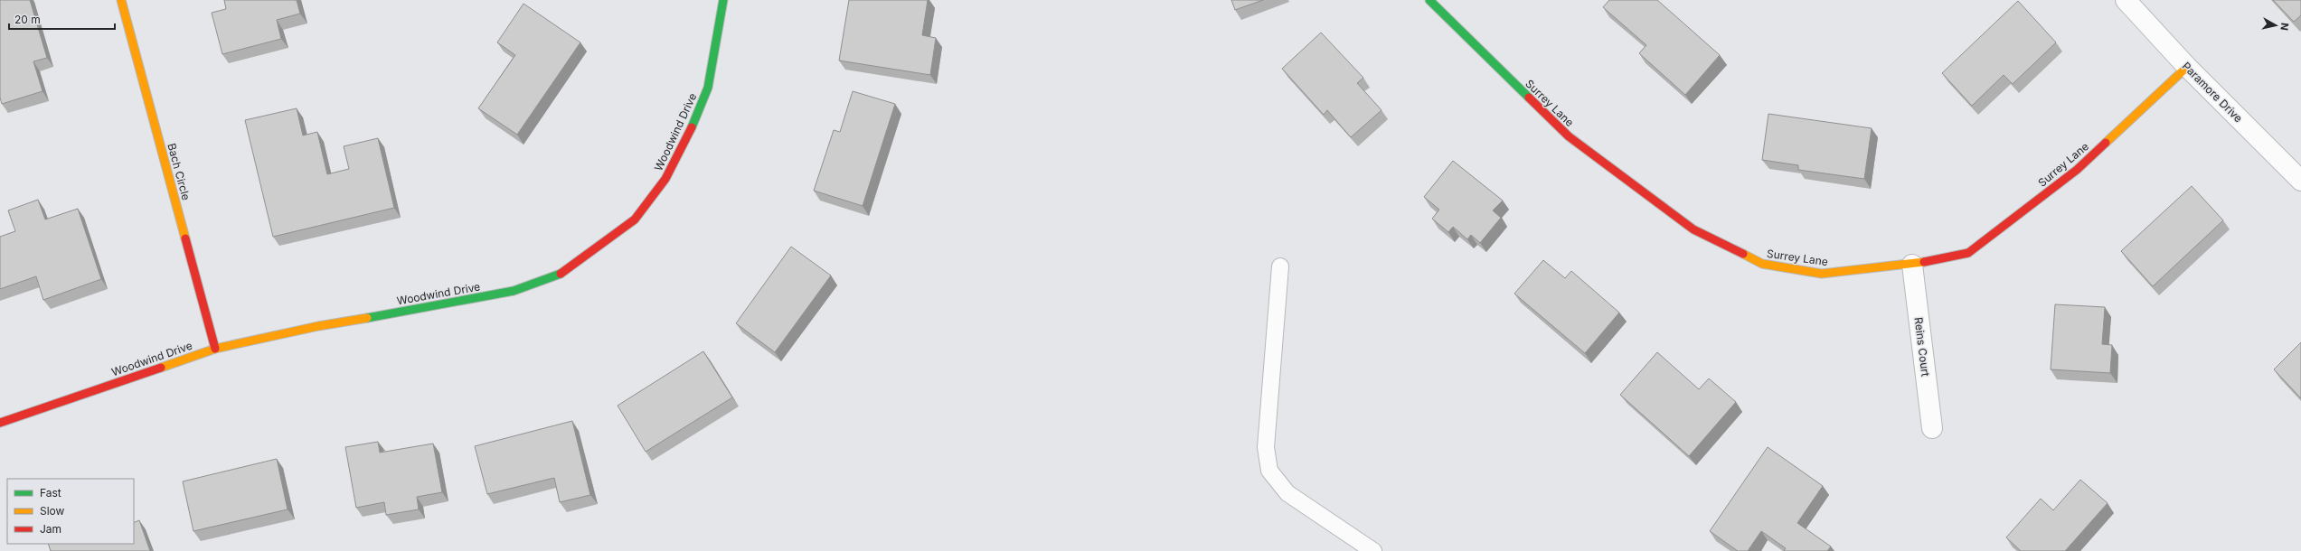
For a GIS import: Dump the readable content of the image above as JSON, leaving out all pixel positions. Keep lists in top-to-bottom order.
{
  "streets": {
    "street": [
      "Paramore Drive",
      "Surrey Lane",
      "Woodwind Drive",
      "Bach Circle",
      "Reins Court"
    ]
  },
  "crossings": [
    ["Paramore Drive", "Surrey Lane"],
    ["Surrey Lane", "Reins Court"],
    ["Woodwind Drive", "Bach Circle"]
  ],
  "legend": ["Fast", "Slow", "Jam"],
  "scale_bar": "20 m",
  "north": "right"
}
